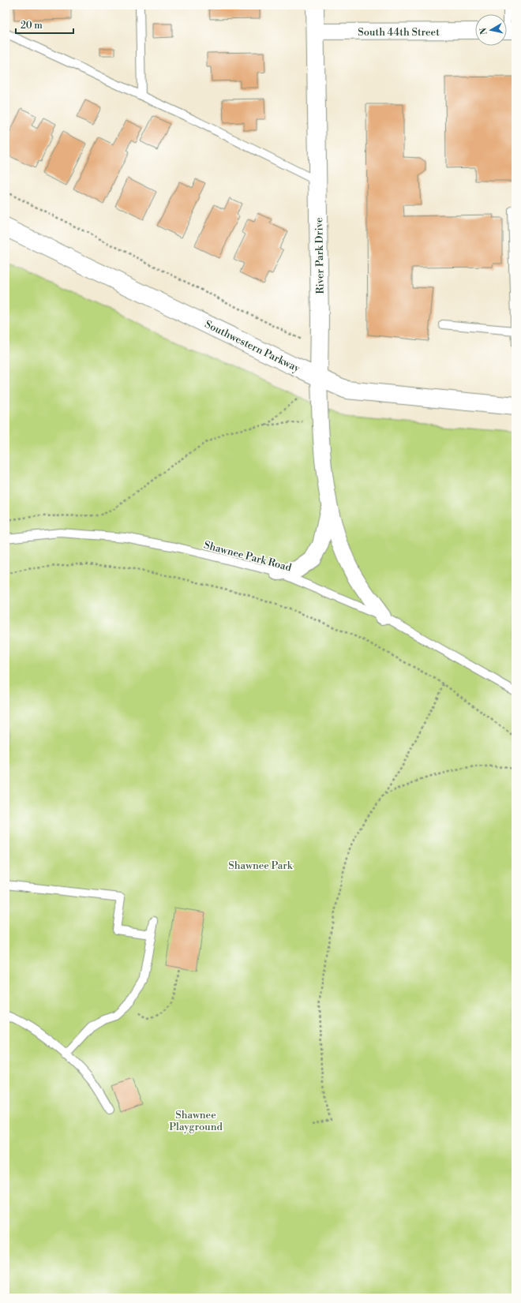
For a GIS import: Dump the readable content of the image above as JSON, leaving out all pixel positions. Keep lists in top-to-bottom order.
{
  "streets": {
    "street": ["South 44th Street", "River Park Drive", "Southwestern Parkway"],
    "lane": ["Shawnee Park Road"]
  },
  "crossings": [
    ["South 44th Street", "River Park Drive"],
    ["River Park Drive", "Southwestern Parkway"],
    ["River Park Drive", "Shawnee Park Road"]
  ],
  "parks": ["Shawnee Park", "Shawnee Playground"],
  "scale_bar": "20 m",
  "north": "left"
}
